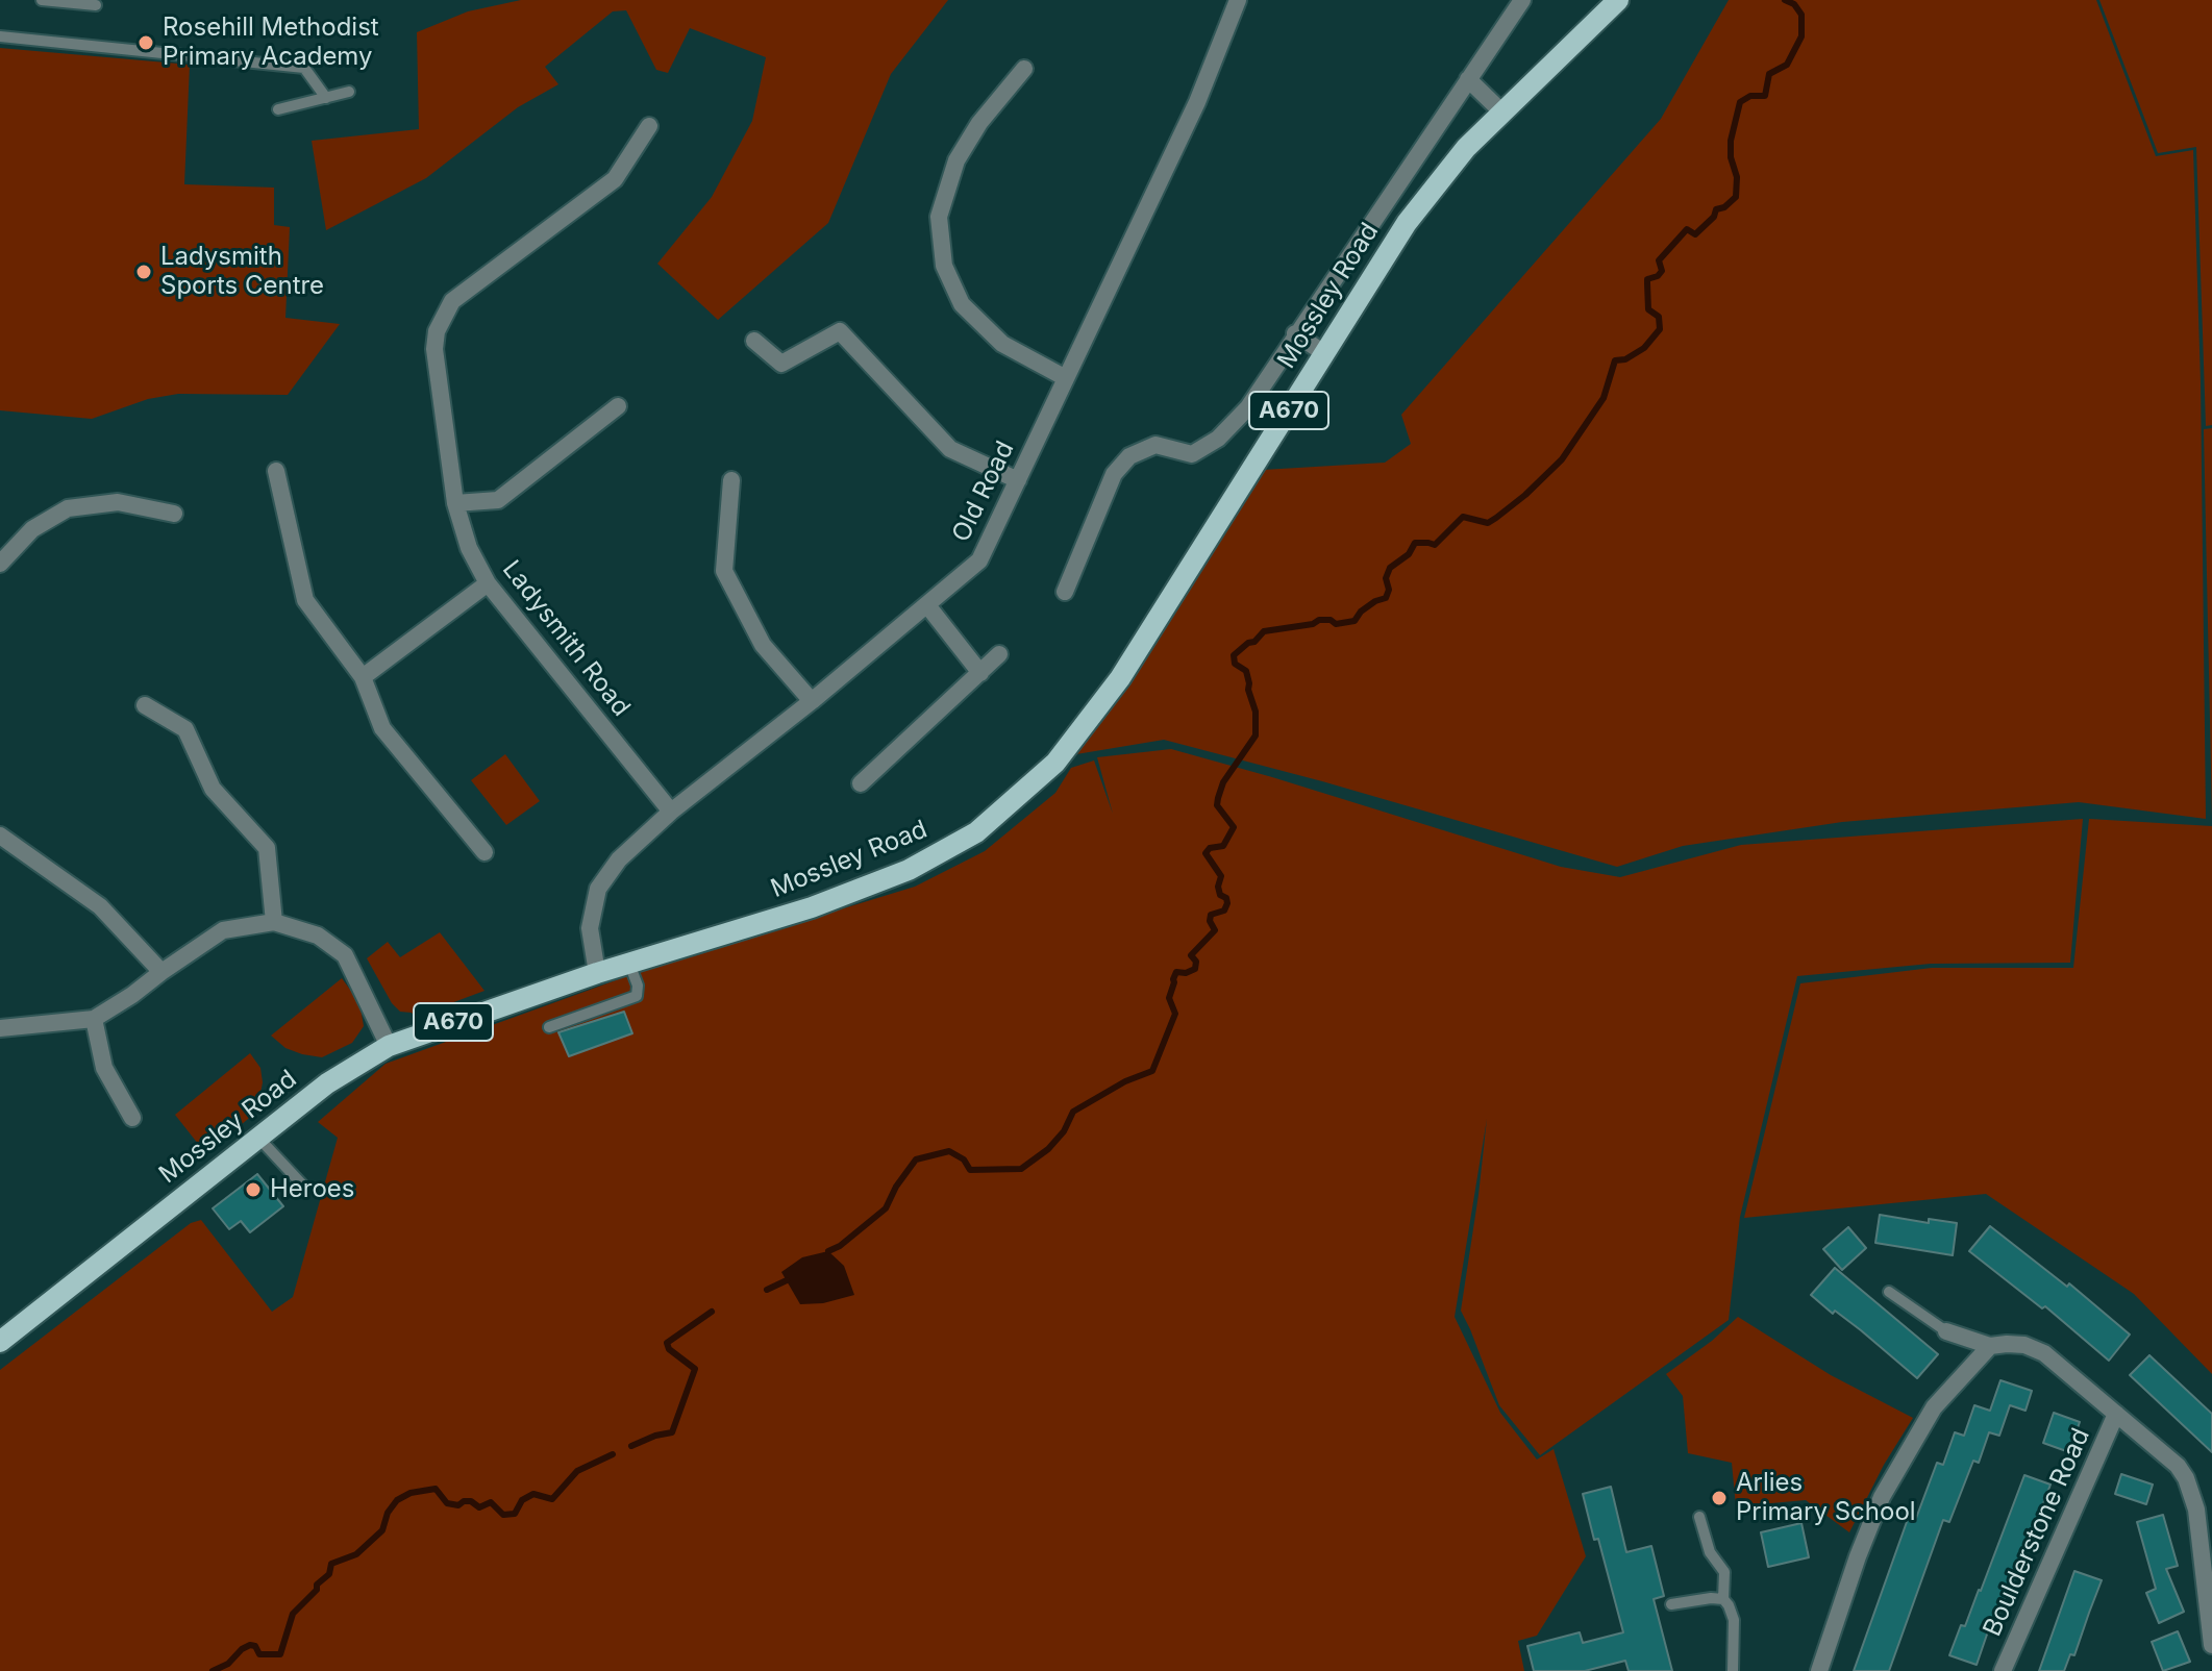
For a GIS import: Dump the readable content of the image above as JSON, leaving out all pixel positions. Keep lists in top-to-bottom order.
{
  "streets": {
    "main road": ["Mossley Road", "A670"],
    "street": ["Old Road", "Ladysmith Road", "Boulderstone Road"]
  },
  "crossings": [
    ["Mossley Road", "Old Road"],
    ["Old Road", "Ladysmith Road"]
  ],
  "places": [
    "Rosehill Methodist Primary Academy",
    "Ladysmith Sports Centre",
    "Heroes",
    "Arlies Primary School"
  ]
}
